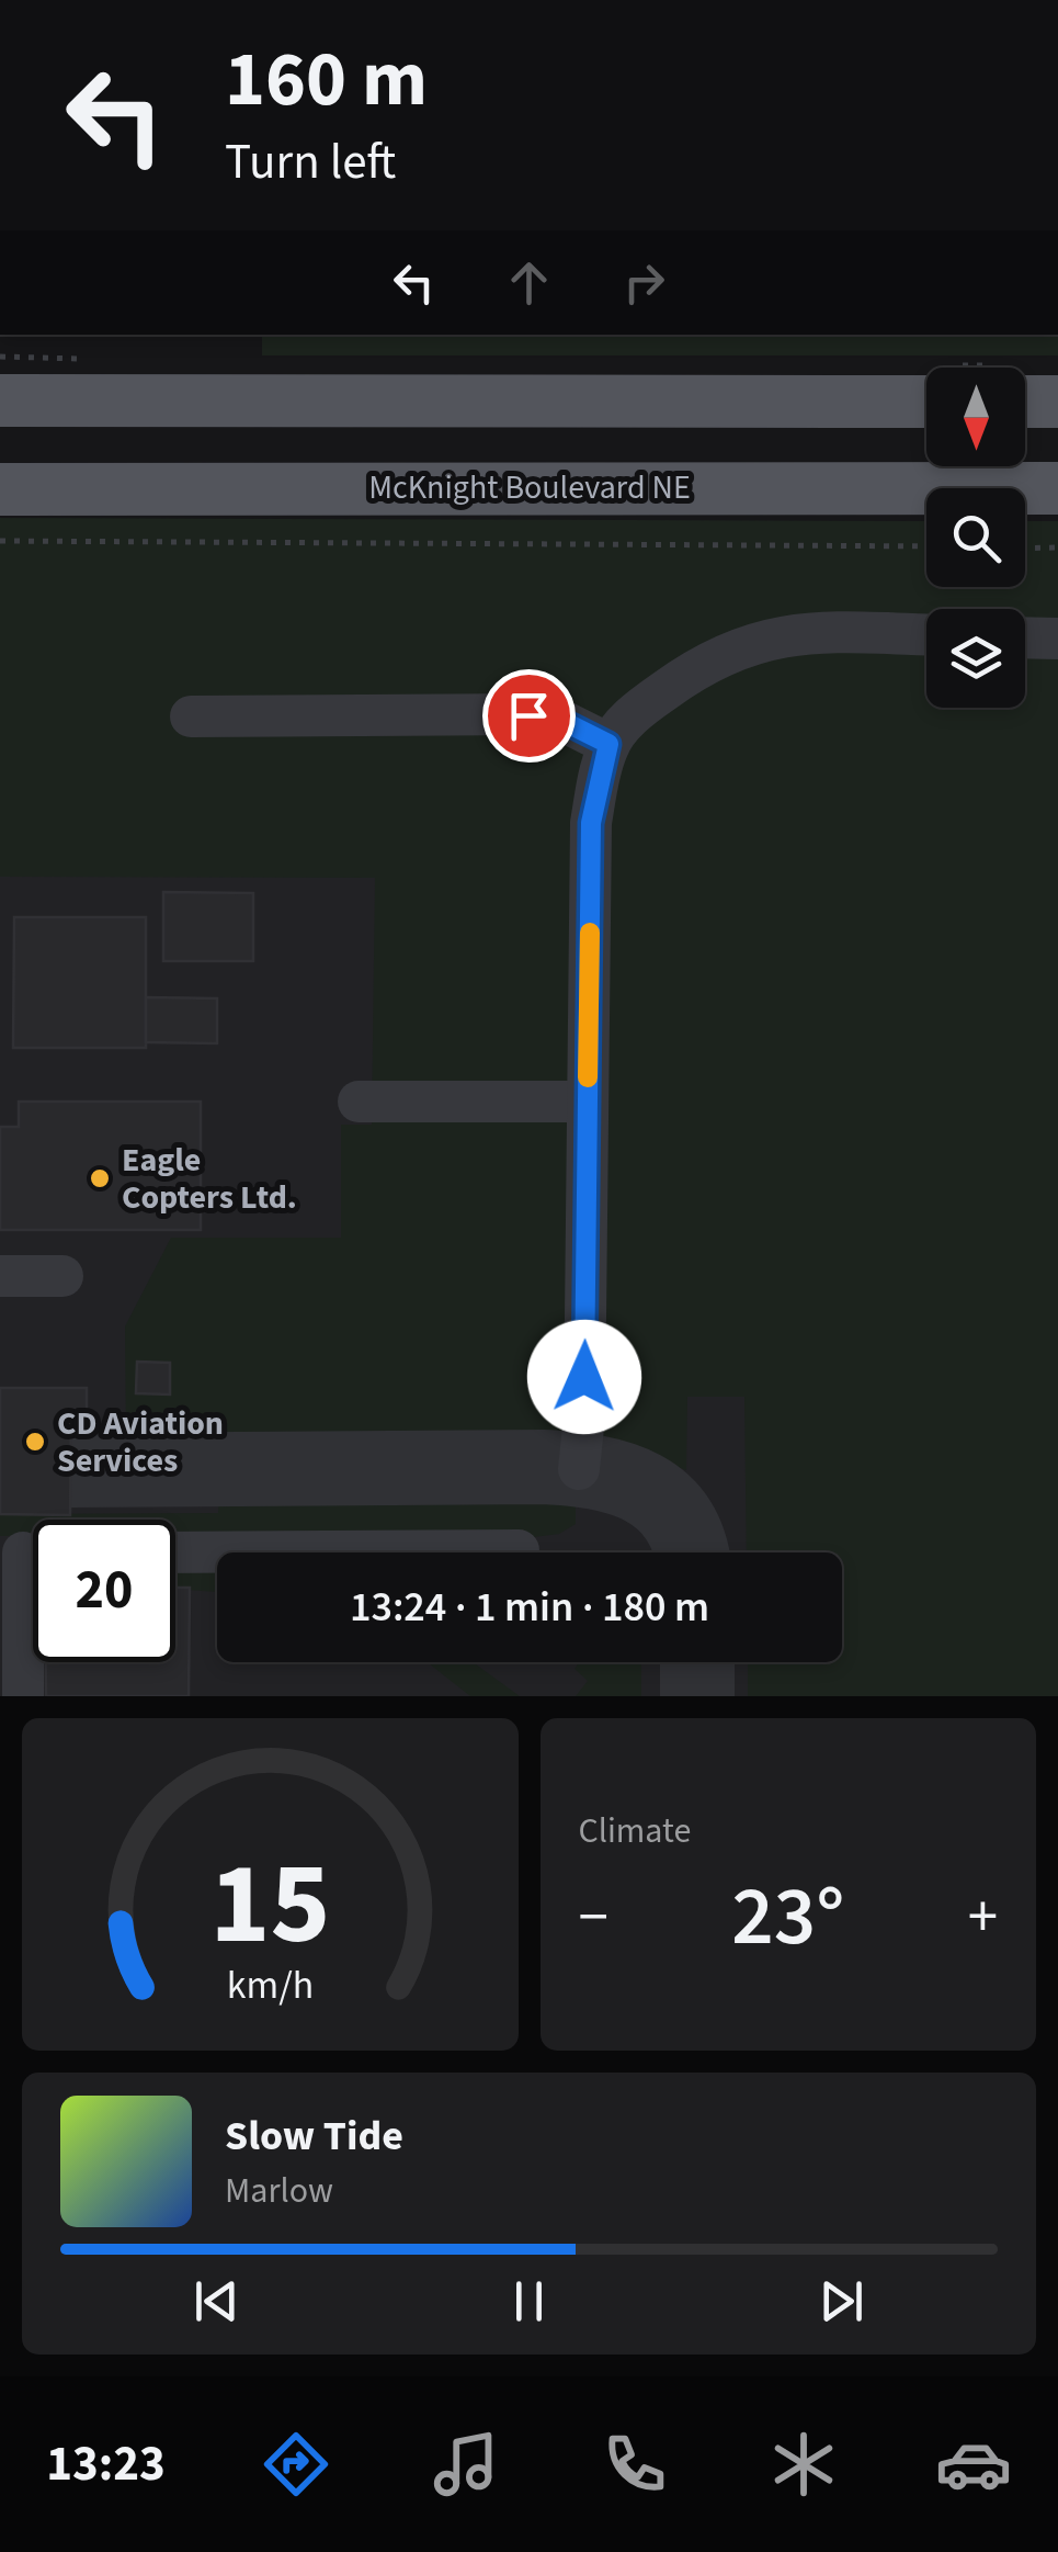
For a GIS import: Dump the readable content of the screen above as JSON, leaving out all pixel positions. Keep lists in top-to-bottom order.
{
  "streets": {
    "main road": ["McKnight Boulevard NE"]
  },
  "places": ["Eagle Copters Ltd.", "CD Aviation Services"],
  "north": "bottom",
  "page": {
    "turn": ["160 m", "Turn left"],
    "limit": "20",
    "trip": "13:24 · 1 min · 180 m",
    "tile": "Climate",
    "heat": ["−", "23°", "+"],
    "song": ["Slow Tide", "Marlow"],
    "tabs": "13:23",
    "gauge": ["15", "km/h"]
  }
}
